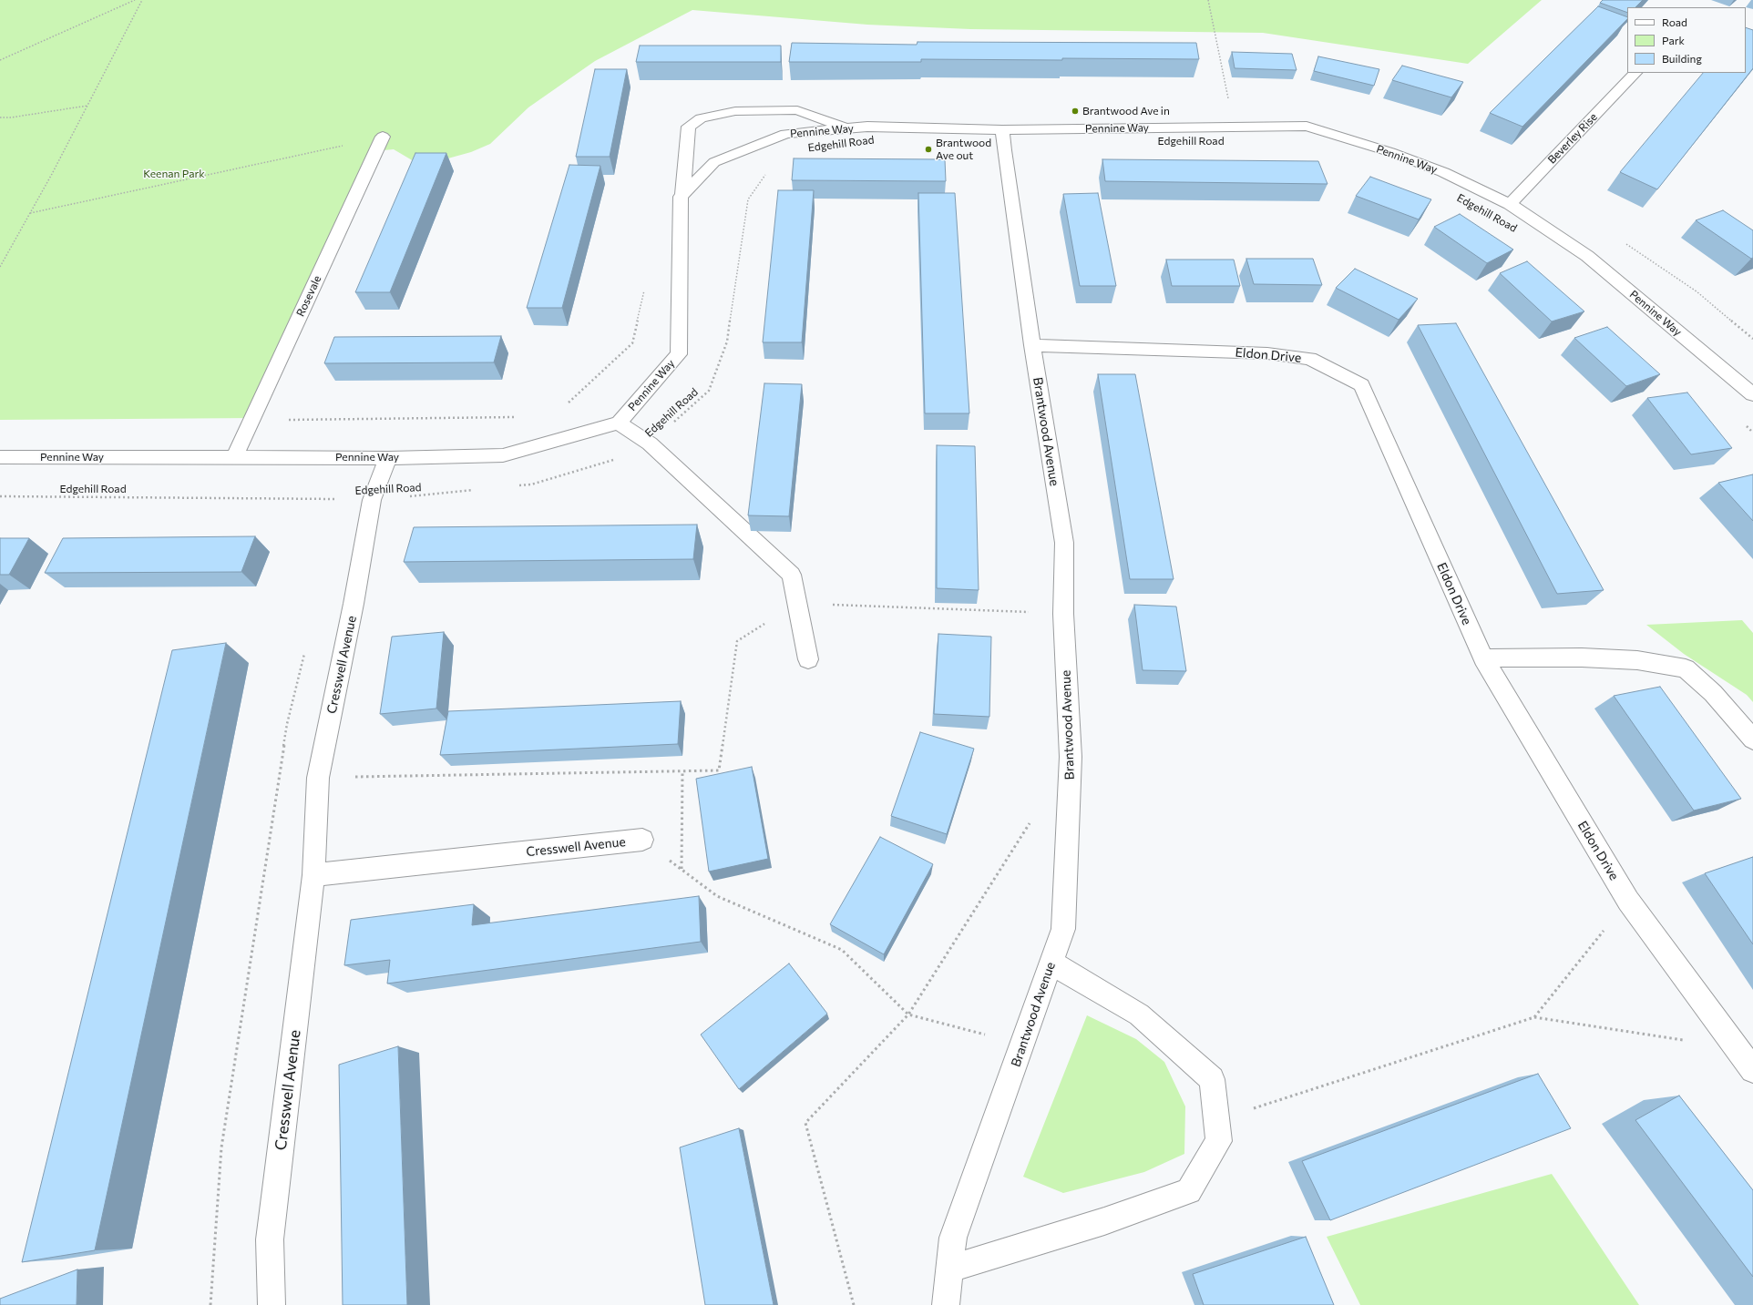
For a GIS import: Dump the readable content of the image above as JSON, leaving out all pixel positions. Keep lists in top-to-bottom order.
{
  "streets": {
    "street": [
      "Pennine Way",
      "Beverley Rise",
      "Rosevale",
      "Eldon Drive",
      "Brantwood Avenue",
      "Cresswell Avenue"
    ],
    "path": ["Edgehill Road"]
  },
  "crossings": [
    ["Pennine Way", "Beverley Rise"],
    ["Pennine Way", "Rosevale"],
    ["Pennine Way", "Brantwood Avenue"],
    ["Pennine Way", "Cresswell Avenue"],
    ["Edgehill Road", "Cresswell Avenue"],
    ["Eldon Drive", "Brantwood Avenue"]
  ],
  "parks": ["Keenan Park"],
  "places": ["Brantwood Ave in", "Brantwood Ave out"],
  "legend": ["Road", "Park", "Building"]
}
